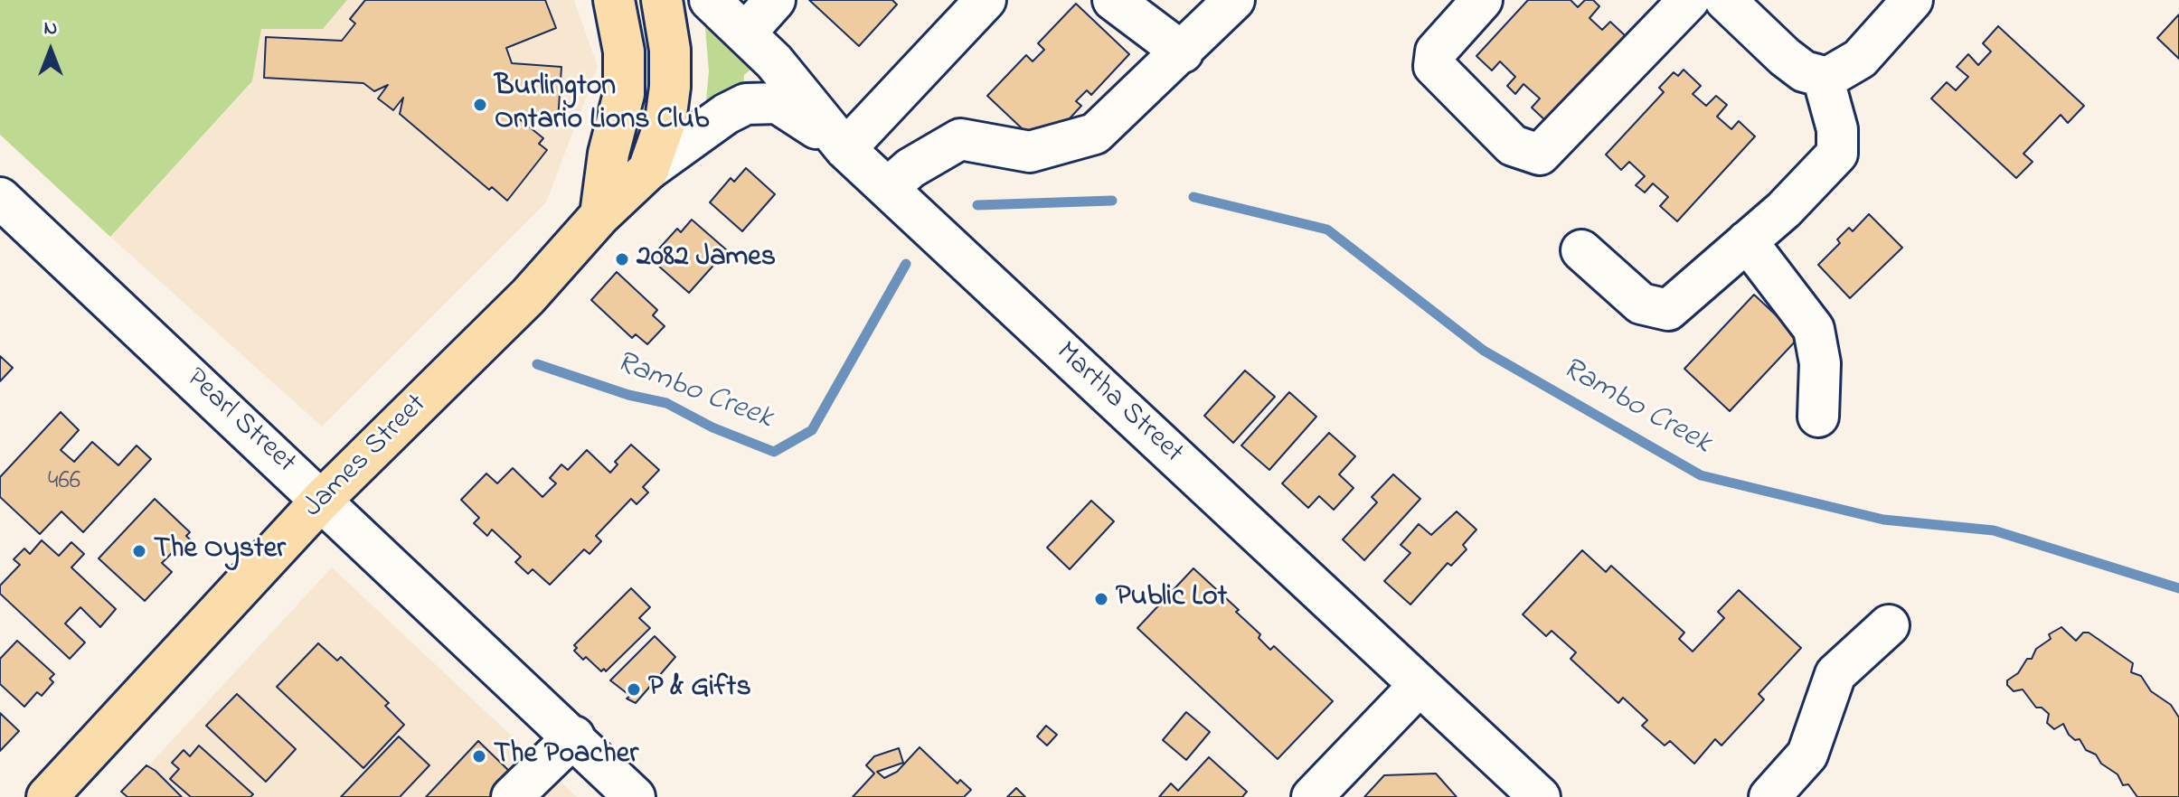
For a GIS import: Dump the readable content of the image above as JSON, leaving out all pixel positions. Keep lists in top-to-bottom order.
{
  "streets": {
    "main road": ["James Street"],
    "street": ["Martha Street", "Pearl Street"]
  },
  "crossings": [
    ["Pearl Street", "James Street"]
  ],
  "water": ["Rambo Creek"],
  "places": [
    "Burlington Ontario Lions Club",
    "2082 James",
    "The Oyster",
    "Public Lot",
    "P & Gifts",
    "The Poacher"
  ],
  "house_numbers": ["466"],
  "north": "top"
}
